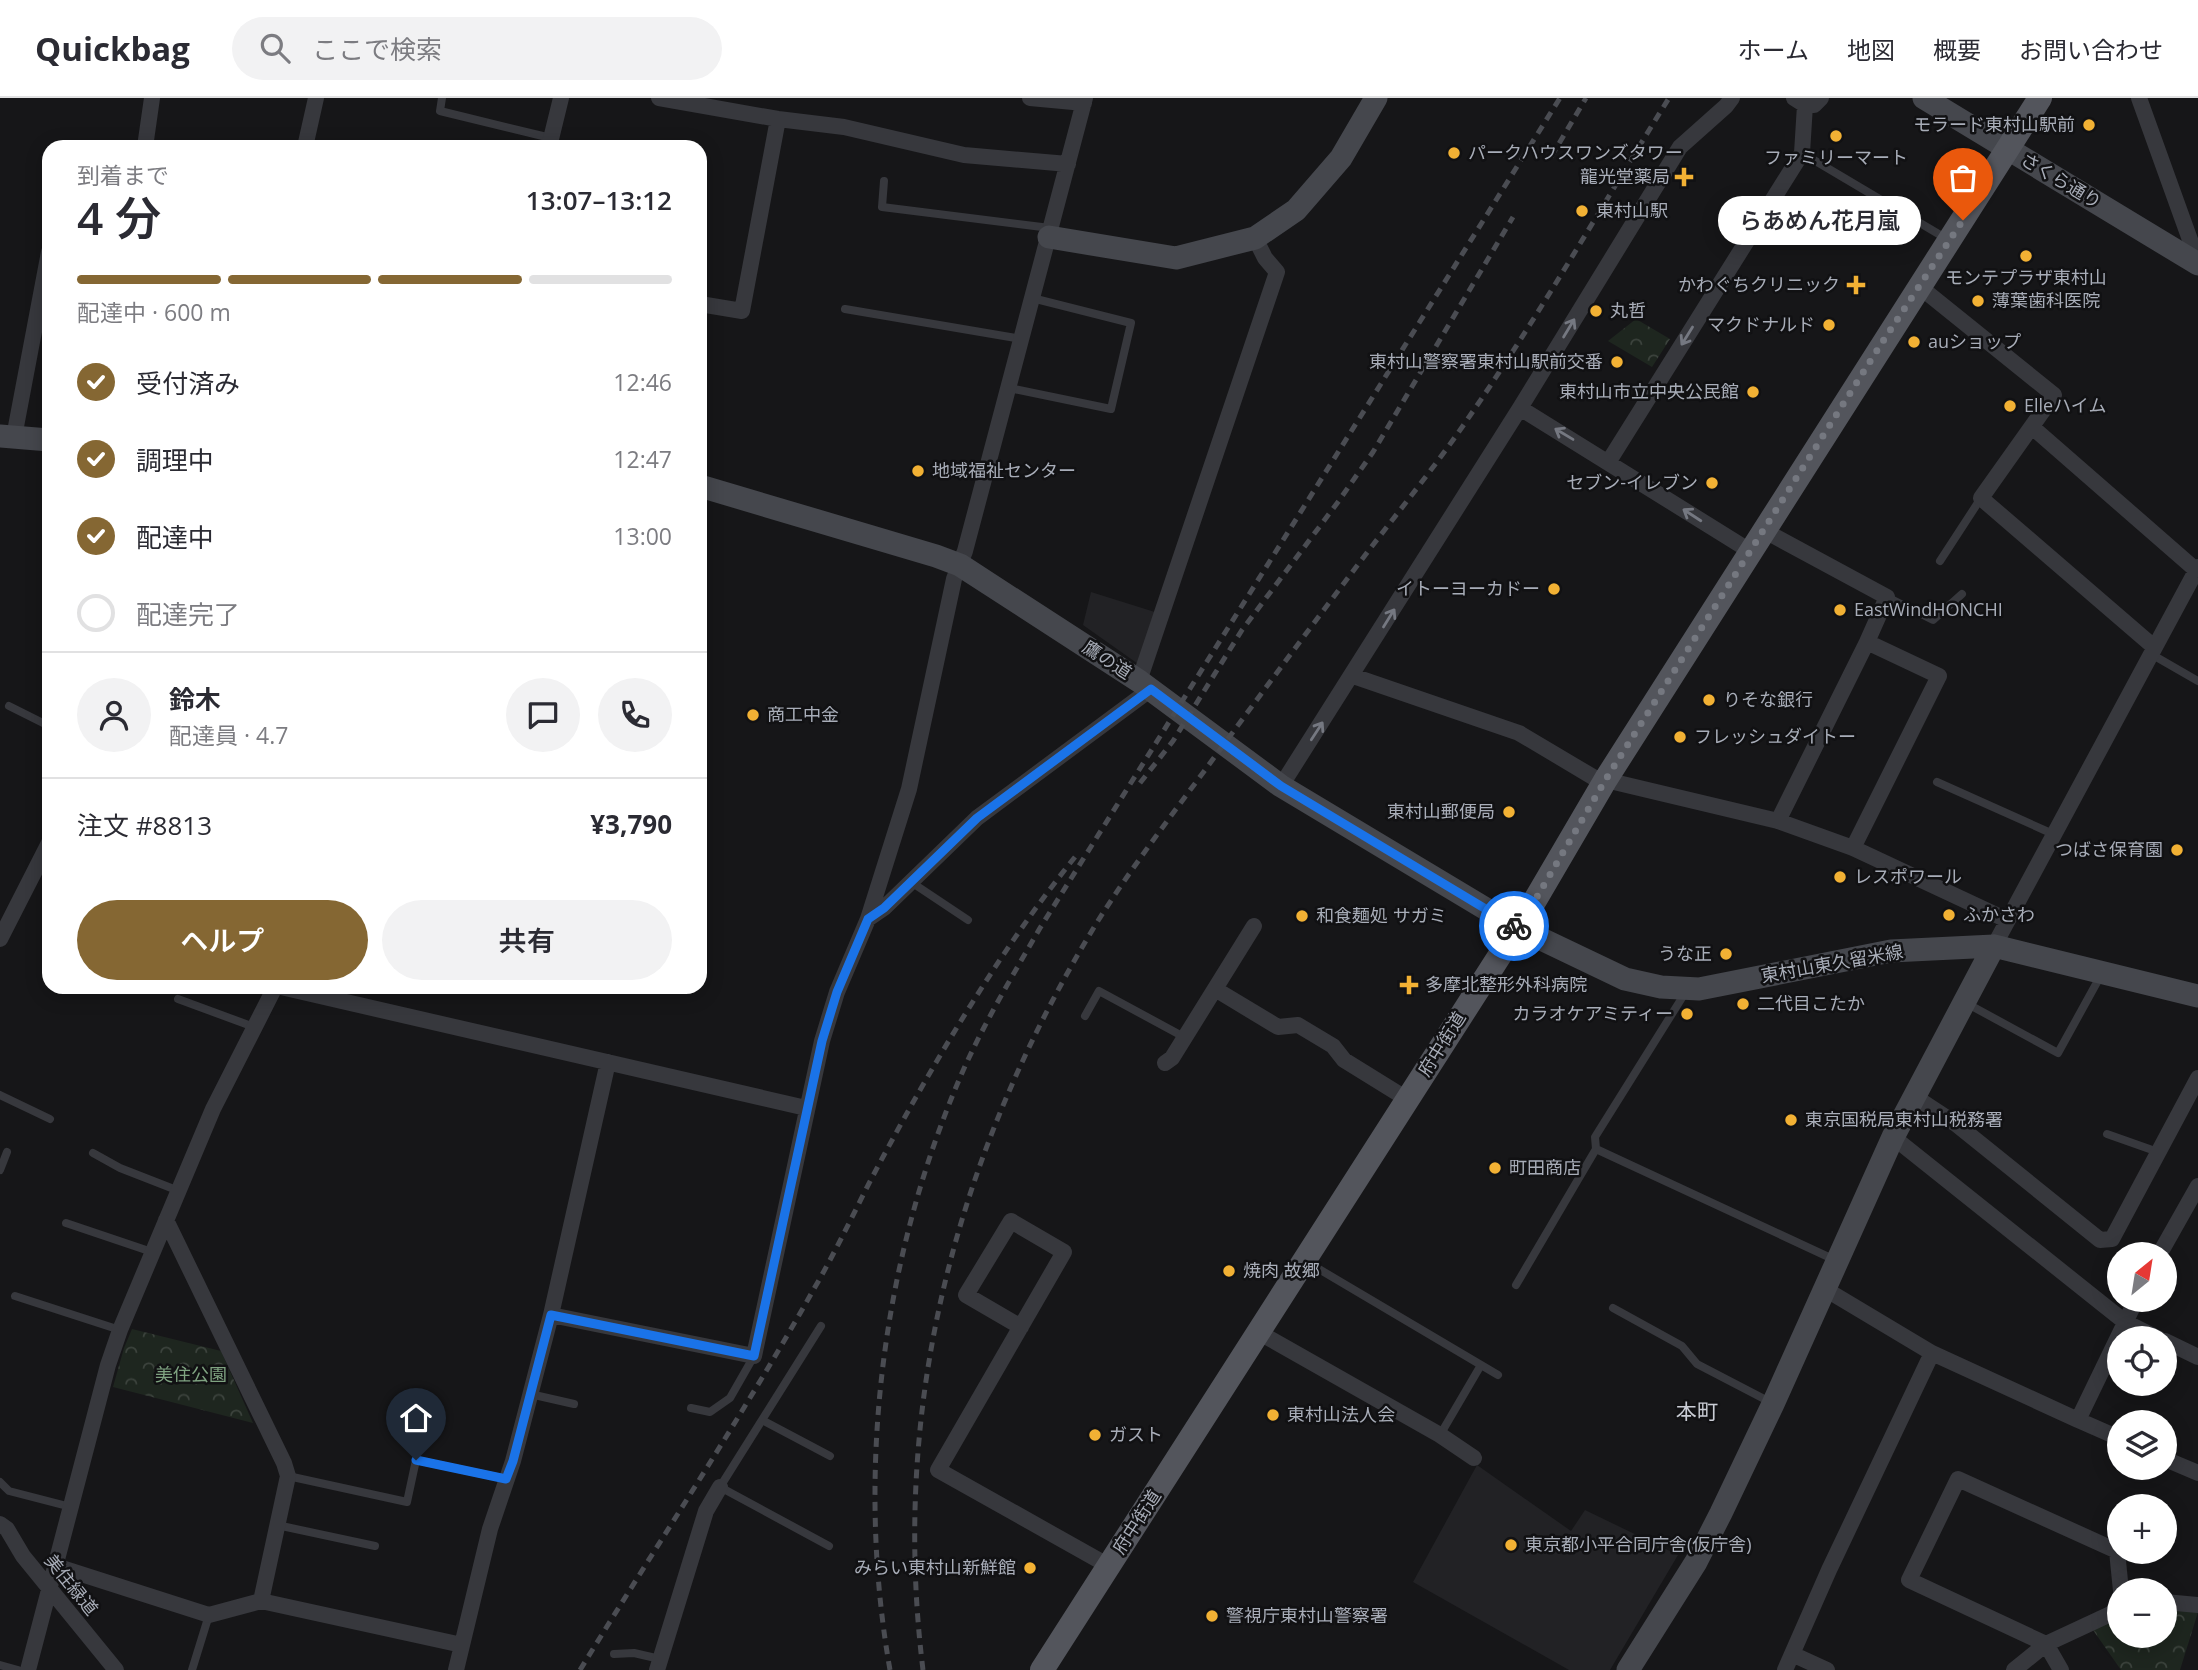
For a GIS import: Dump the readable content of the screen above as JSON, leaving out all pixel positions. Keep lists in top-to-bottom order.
{
  "streets": {
    "main road": ["府中街道"],
    "street": [
      "さくら通り",
      "鷹の道",
      "東村山東久留米線",
      "美住緑道"
    ]
  },
  "crossings": [
    ["さくら通り", "府中街道"],
    ["鷹の道", "東村山東久留米線"],
    ["鷹の道", "府中街道"],
    ["東村山東久留米線", "府中街道"]
  ],
  "districts": ["本町"],
  "parks": ["美住公園"],
  "places": {
    "other": [
      "モラード東村山駅前",
      "ファミリーマート",
      "パークハウスワンズタワー",
      "東村山駅",
      "らあめん花月嵐",
      "モンテプラザ東村山",
      "薄葉歯科医院",
      "丸哲",
      "マクドナルド",
      "auショップ",
      "東村山警察署東村山駅前交番",
      "東村山市立中央公民館",
      "Elleハイム",
      "地域福祉センター",
      "セブン-イレブン",
      "イトーヨーカドー",
      "EastWindHONCHI",
      "りそな銀行",
      "商工中金",
      "フレッシュダイトー",
      "東村山郵便局",
      "つばさ保育園",
      "レスポワール",
      "ふかさわ",
      "和食麺処 サガミ",
      "うな正",
      "二代目こたか",
      "カラオケアミティー",
      "東京国税局東村山税務署",
      "町田商店",
      "焼肉 故郷",
      "東村山法人会",
      "ガスト",
      "東京都小平合同庁舎(仮庁舎)",
      "みらい東村山新鮮館",
      "警視庁東村山警察署"
    ],
    "health": ["龍光堂薬局", "かわぐちクリニック", "多摩北整形外科病院"]
  },
  "north": "top right",
  "page": {
    "header": "Quickbag",
    "search": "ここで検索",
    "nav": [
      "ホーム",
      "地図",
      "概要",
      "お問い合わせ"
    ],
    "heading": ["4 分", "到着まで", "13:07–13:12"],
    "panel": [
      "鈴木",
      "配達員 · 4.7",
      "注文 #8813",
      "¥3,790"
    ],
    "bubble": "らあめん花月嵐",
    "bar": "配達中 · 600 m",
    "list": [
      ["受付済み", "12:46"],
      ["調理中", "12:47"],
      ["配達中", "13:00"],
      "配達完了"
    ],
    "buttons": ["ヘルプ", "共有"],
    "map_buttons": ["+", "−"]
  }
}
